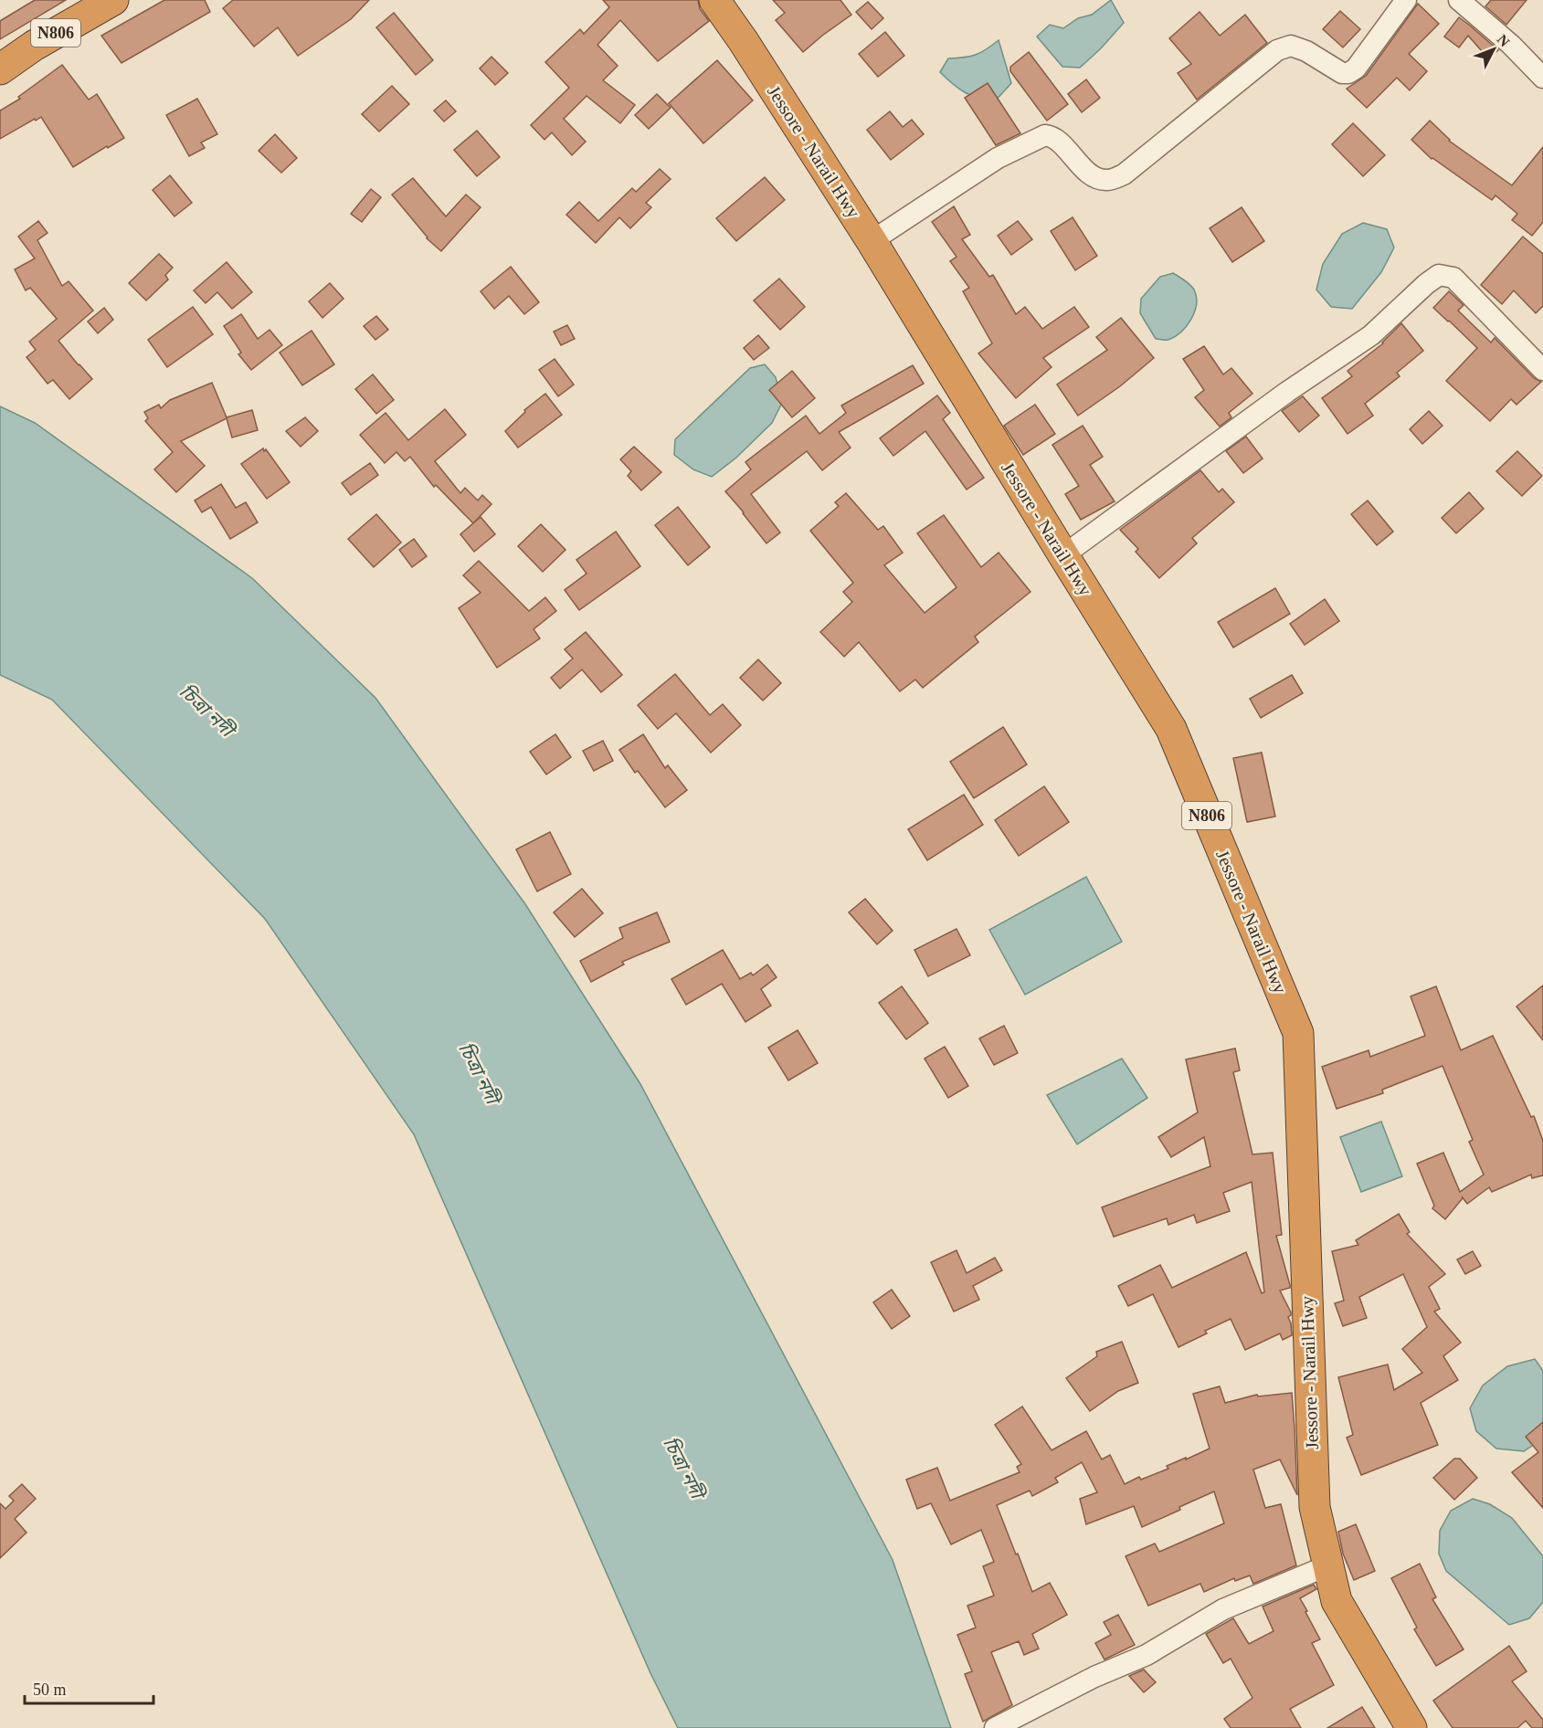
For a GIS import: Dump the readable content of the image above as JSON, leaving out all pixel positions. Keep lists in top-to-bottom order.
{
  "streets": {
    "highway": ["N806", "Jessore - Narail Hwy"]
  },
  "water": ["চিত্রা নদী"],
  "scale_bar": "50 m",
  "north": "top right"
}
